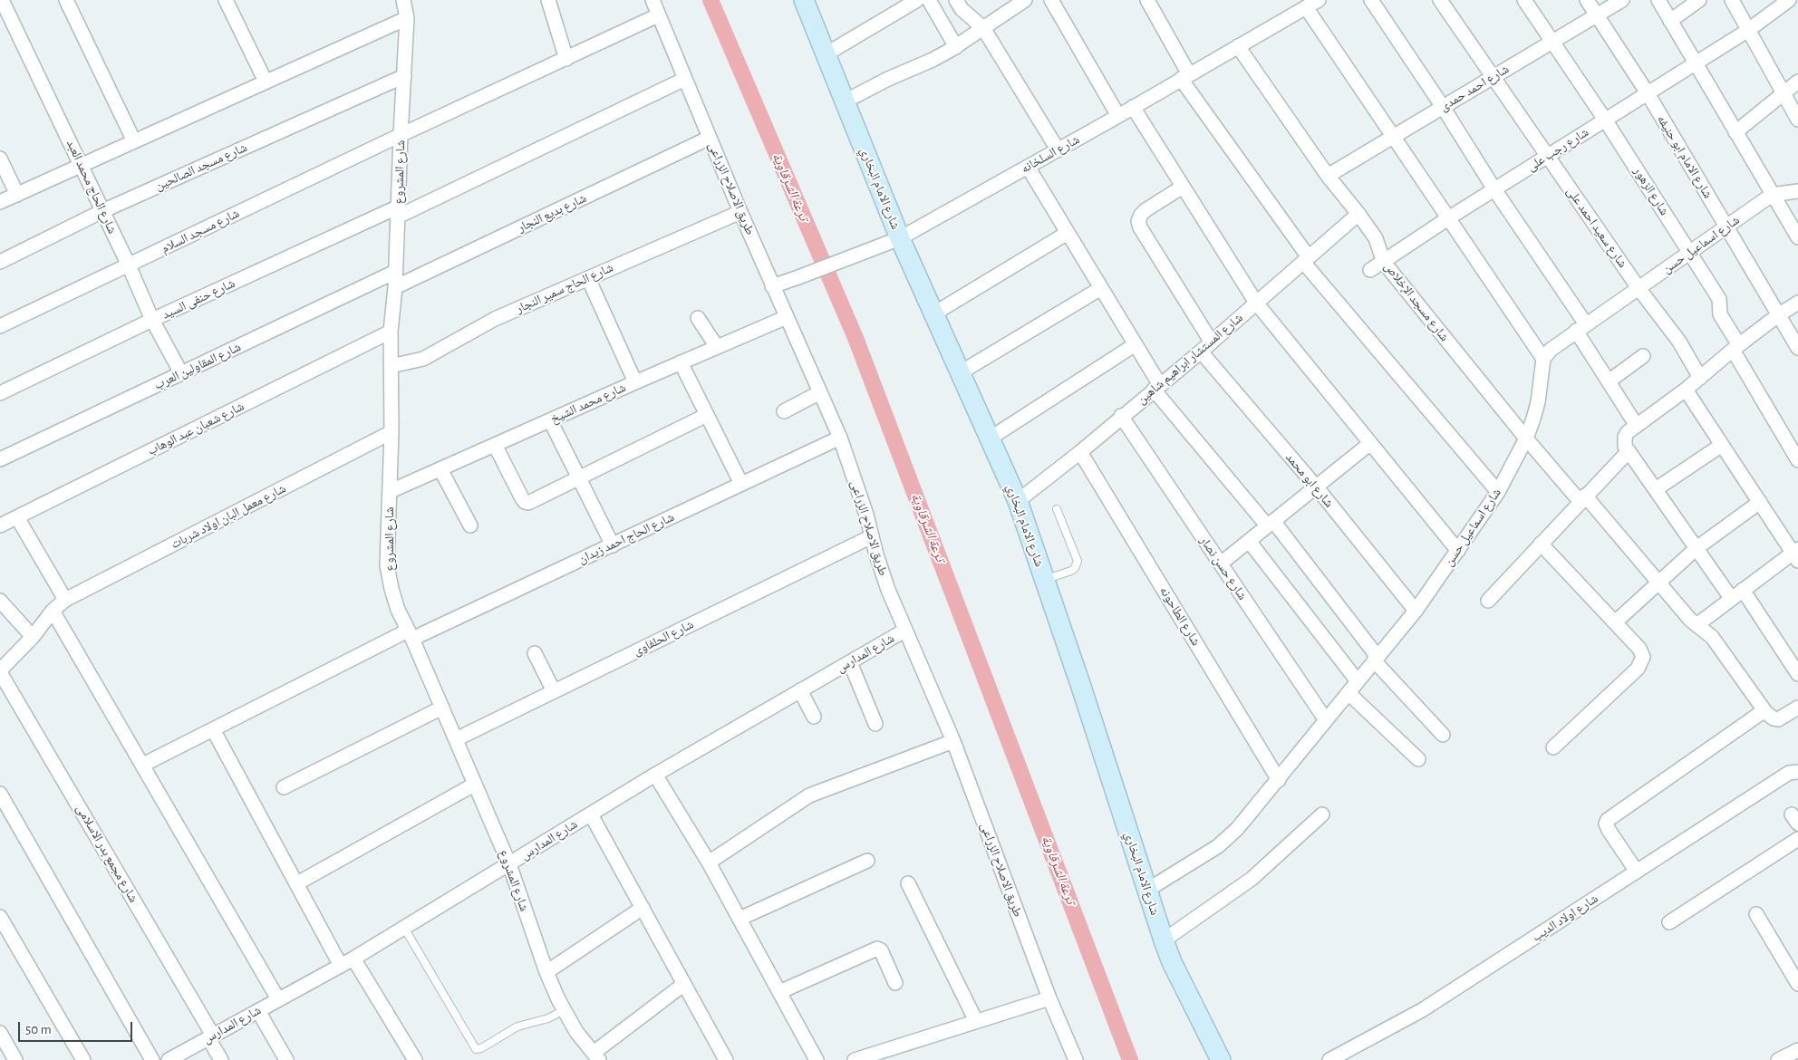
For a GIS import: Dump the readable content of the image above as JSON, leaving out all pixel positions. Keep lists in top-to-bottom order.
{
  "streets": {
    "street": [
      "شارع احمد حمدى",
      "شارع رجب على",
      "شارع السلخانه",
      "شارع الامام ابو حنيفه",
      "شارع مسجد الصالحين",
      "شارع المشروع",
      "شارع الحاج محمد العبد",
      "طريق الاصلاح الزراعى",
      "شارع الامام البخاري",
      "شارع الزهور",
      "شارع بديع النجار",
      "شارع سعيد احمد على",
      "شارع مسجد السلام",
      "شارع اسماعيل حسن",
      "شارع الحاج سمير النجار",
      "شارع حنفى السيد",
      "شارع مسجد الإخلاص",
      "شارع المستشار ابراهيم شاهين",
      "شارع المقاولين العرب",
      "شارع محمد الشيخ",
      "شارع شعبان عبد الوهاب",
      "شارع ابو محمد",
      "شارع معمل البان اولاد شربات",
      "شارع الحاج احمد زيدان",
      "شارع حسن نصار",
      "شارع الطاحونه",
      "شارع الحلفاوى",
      "شارع المدارس",
      "شارع مجمع بدر الاسلامى",
      "شارع اولاد الديب"
    ]
  },
  "crossings": [
    ["شارع احمد حمدى", "شارع الامام ابو حنيفه"],
    ["شارع احمد حمدى", "شارع الزهور"],
    ["شارع احمد حمدى", "شارع سعيد احمد على"],
    ["شارع احمد حمدى", "شارع مسجد الإخلاص"],
    ["شارع رجب على", "شارع الامام ابو حنيفه"],
    ["شارع رجب على", "شارع الزهور"],
    ["شارع رجب على", "شارع سعيد احمد على"],
    ["شارع رجب على", "شارع مسجد الإخلاص"],
    ["شارع السلخانه", "طريق الاصلاح الزراعى"],
    ["شارع السلخانه", "شارع الامام البخاري"],
    ["شارع السلخانه", "شارع مسجد الإخلاص"],
    ["شارع الامام ابو حنيفه", "شارع اسماعيل حسن"],
    ["شارع مسجد الصالحين", "شارع المشروع"],
    ["شارع مسجد الصالحين", "شارع الحاج محمد العبد"],
    ["شارع المشروع", "شارع بديع النجار"],
    ["شارع المشروع", "شارع مسجد السلام"],
    ["شارع المشروع", "شارع الحاج سمير النجار"],
    ["شارع المشروع", "شارع حنفى السيد"],
    ["شارع المشروع", "شارع المقاولين العرب"],
    ["شارع المشروع", "شارع محمد الشيخ"],
    ["شارع المشروع", "شارع شعبان عبد الوهاب"],
    ["شارع المشروع", "شارع معمل البان اولاد شربات"],
    ["شارع المشروع", "شارع الحاج احمد زيدان"],
    ["شارع المشروع", "شارع الحلفاوى"],
    ["شارع المشروع", "شارع المدارس"],
    ["شارع الحاج محمد العبد", "شارع مسجد السلام"],
    ["شارع الحاج محمد العبد", "شارع حنفى السيد"],
    ["شارع الحاج محمد العبد", "شارع المقاولين العرب"],
    ["طريق الاصلاح الزراعى", "شارع بديع النجار"],
    ["طريق الاصلاح الزراعى", "شارع مسجد السلام"],
    ["طريق الاصلاح الزراعى", "شارع الحاج سمير النجار"],
    ["طريق الاصلاح الزراعى", "شارع حنفى السيد"],
    ["طريق الاصلاح الزراعى", "شارع محمد الشيخ"],
    ["طريق الاصلاح الزراعى", "شارع الحاج احمد زيدان"],
    ["طريق الاصلاح الزراعى", "شارع الحلفاوى"],
    ["طريق الاصلاح الزراعى", "شارع المدارس"],
    ["شارع الامام البخاري", "شارع اسماعيل حسن"],
    ["شارع الامام البخاري", "شارع المستشار ابراهيم شاهين"],
    ["شارع الزهور", "شارع اسماعيل حسن"],
    ["شارع سعيد احمد على", "شارع اسماعيل حسن"],
    ["شارع اسماعيل حسن", "شارع مسجد الإخلاص"],
    ["شارع اسماعيل حسن", "شارع ابو محمد"],
    ["شارع اسماعيل حسن", "شارع حسن نصار"],
    ["شارع اسماعيل حسن", "شارع الطاحونه"],
    ["شارع مسجد الإخلاص", "شارع المستشار ابراهيم شاهين"],
    ["شارع المستشار ابراهيم شاهين", "شارع ابو محمد"],
    ["شارع المستشار ابراهيم شاهين", "شارع حسن نصار"],
    ["شارع المستشار ابراهيم شاهين", "شارع الطاحونه"],
    ["شارع معمل البان اولاد شربات", "شارع مجمع بدر الاسلامى"],
    ["شارع المدارس", "شارع مجمع بدر الاسلامى"]
  ],
  "water": ["ترعة الشرقاوية"],
  "scale_bar": "50 m"
}
